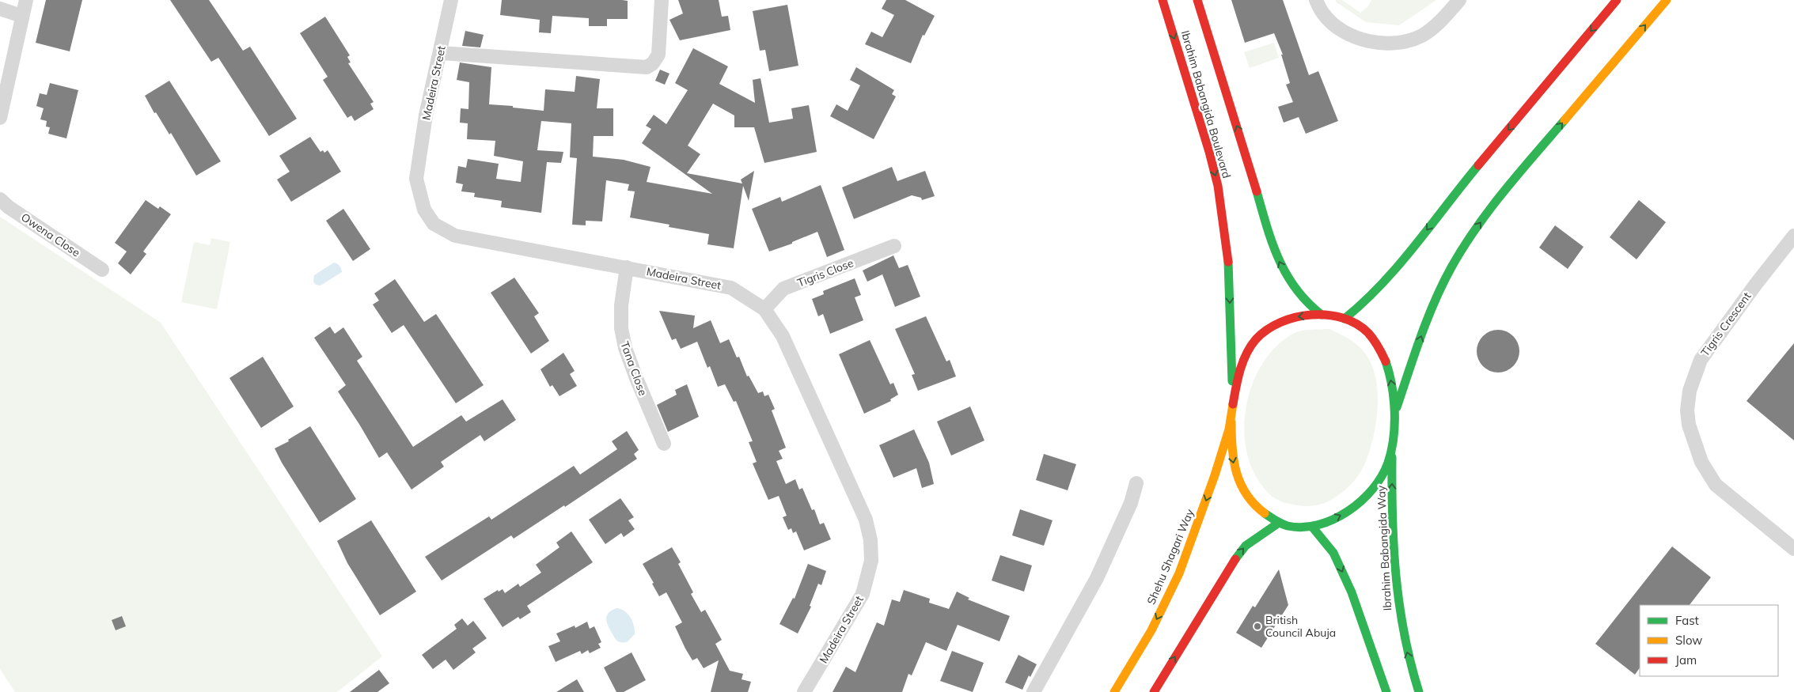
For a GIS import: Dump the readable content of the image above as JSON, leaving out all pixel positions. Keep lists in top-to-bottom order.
{
  "streets": {
    "main road": ["Ibrahim Babangida Boulevard", "Ibrahim Babangida Way", "Shehu Shagari Way"],
    "street": [
      "Madeira Street",
      "Owena Close",
      "Tigris Close",
      "Tigris Crescent",
      "Tana Close"
    ]
  },
  "crossings": [
    ["Madeira Street", "Tigris Close"],
    ["Madeira Street", "Tana Close"]
  ],
  "places": ["British Council Abuja"],
  "legend": ["Fast", "Slow", "Jam"]
}
